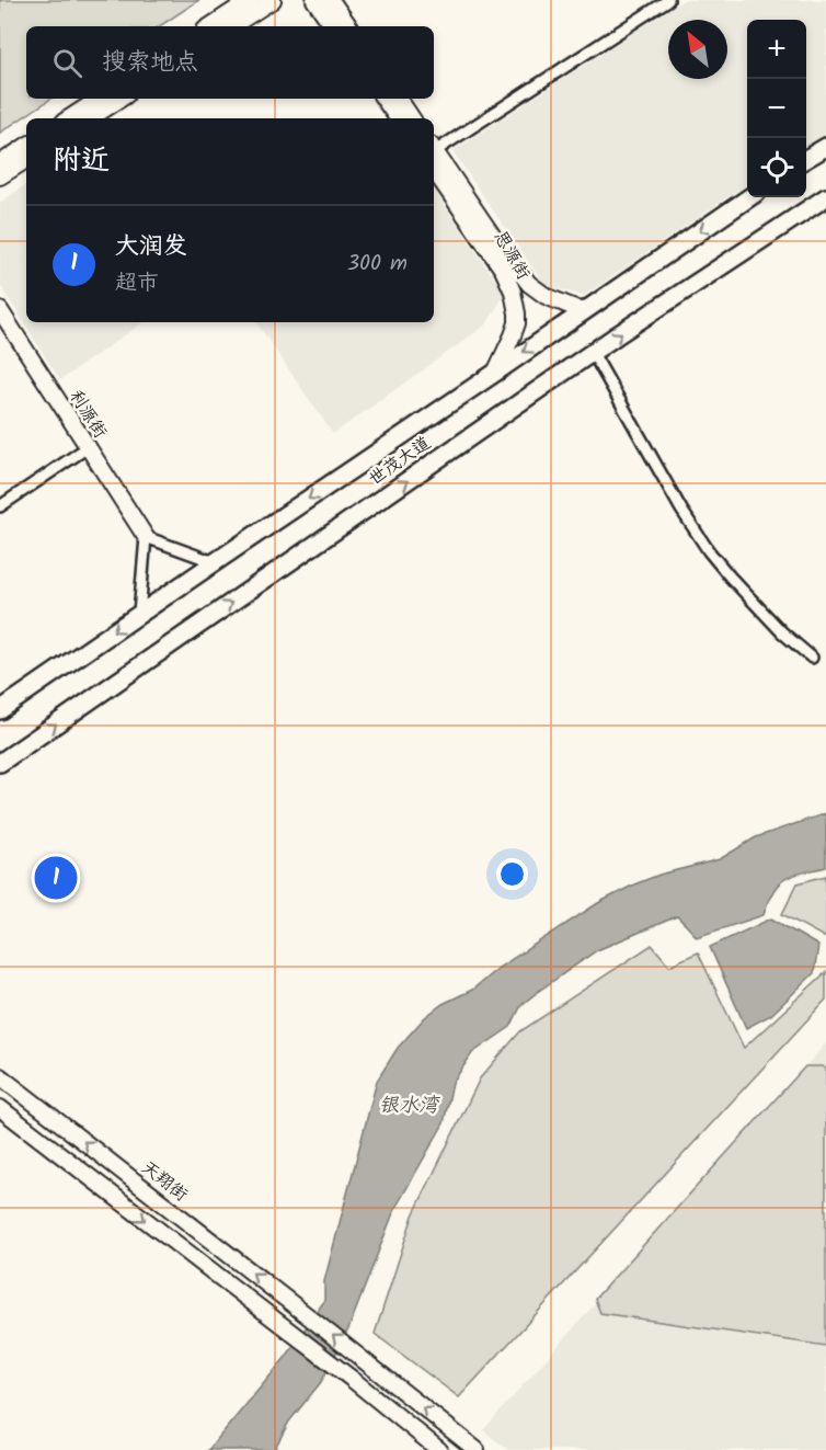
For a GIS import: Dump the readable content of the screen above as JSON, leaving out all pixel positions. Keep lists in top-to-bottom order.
{
  "streets": {
    "main road": [
      "思源街",
      "利源街",
      "世茂大道",
      "天翔街"
    ]
  },
  "crossings": [
    ["思源街", "世茂大道"]
  ],
  "water": ["银水湾"],
  "north": "top left",
  "page": {
    "map_buttons": ["+", "−"],
    "search": "搜索地点",
    "heading": "附近",
    "list": [
      {
        "mark": "1",
        "name": "大润发",
        "note": "超市",
        "value": "300 m"
      }
    ],
    "pins": "1"
  }
}
